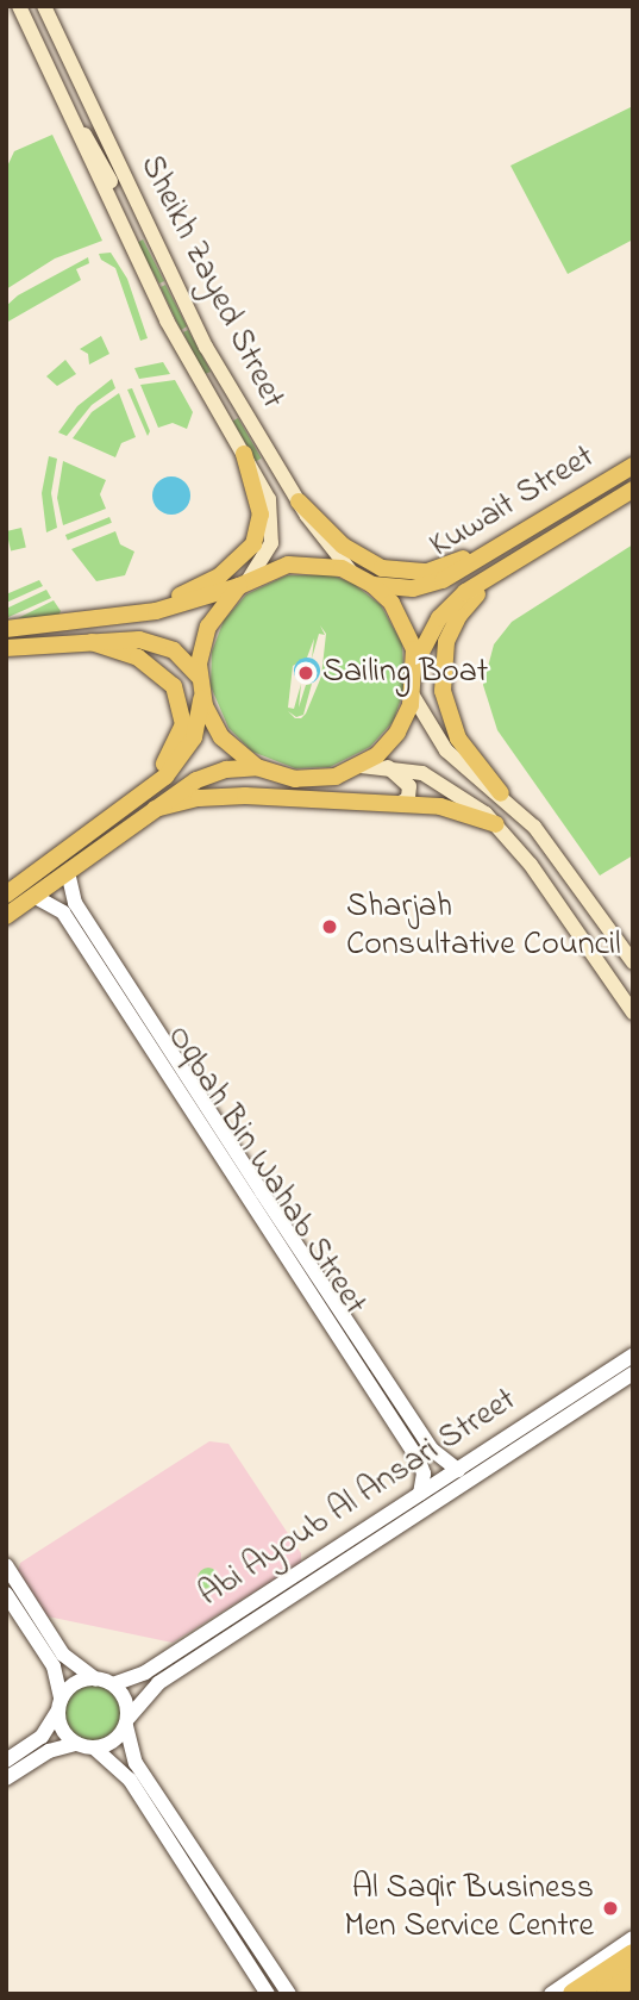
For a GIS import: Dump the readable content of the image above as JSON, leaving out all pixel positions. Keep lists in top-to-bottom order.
{
  "streets": {
    "main road": ["Sheikh Zayed Street", "Kuwait Street"],
    "street": ["Oqbah Bin Wahab Street", "Abi Ayoub Al Ansari Street"]
  },
  "crossings": [
    ["Sheikh Zayed Street", "Kuwait Street"],
    ["Oqbah Bin Wahab Street", "Abi Ayoub Al Ansari Street"]
  ],
  "places": ["Sailing Boat", "Sharjah Consultative Council", "Al Saqir Business Men Service Centre"]
}
